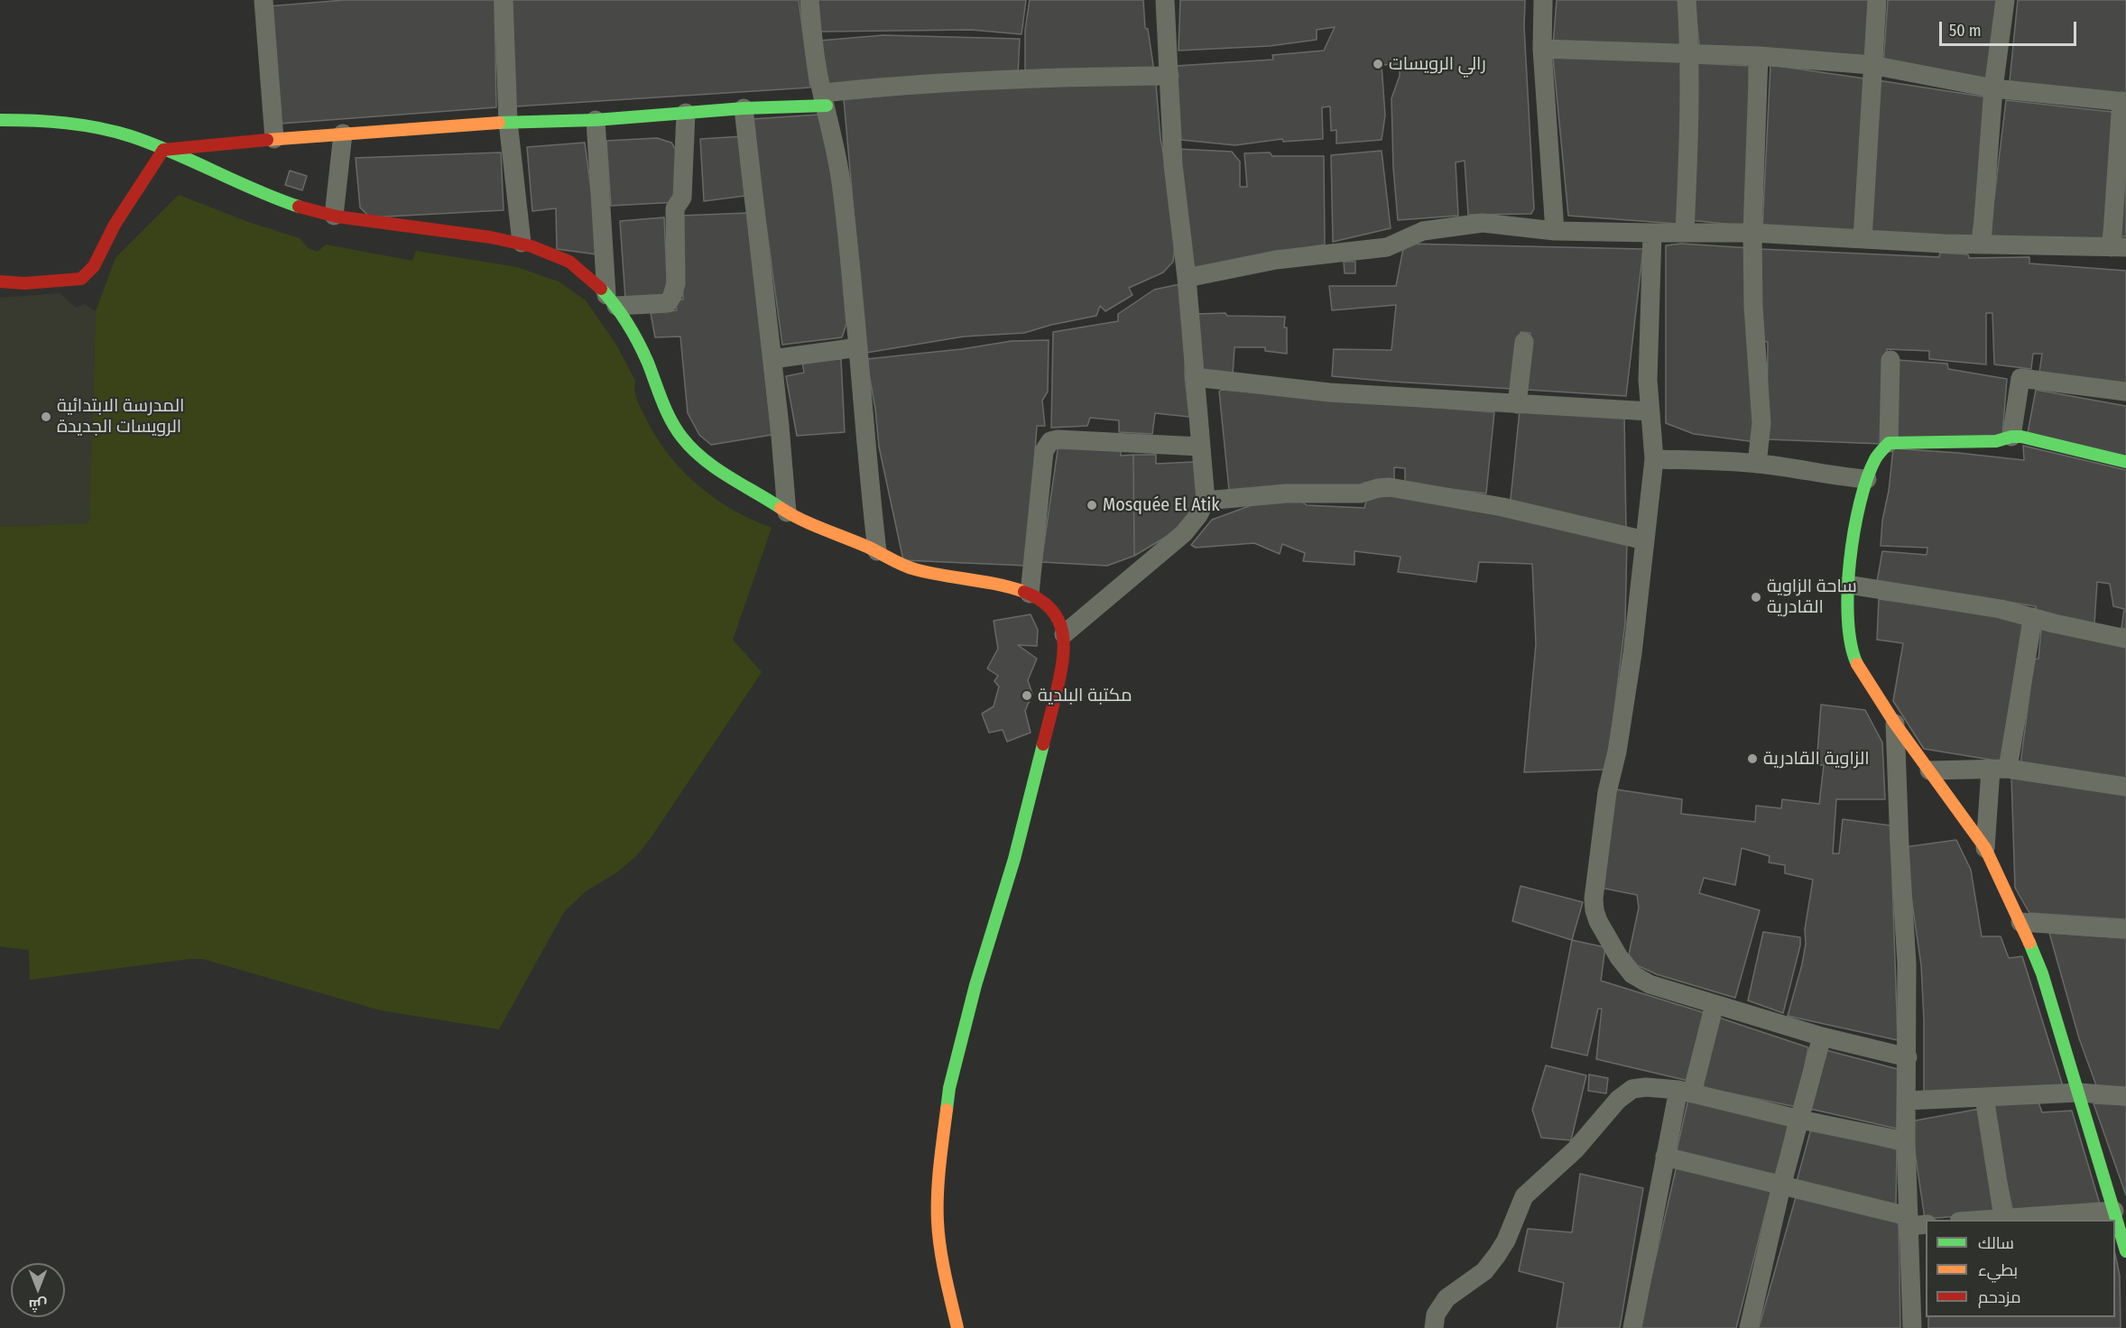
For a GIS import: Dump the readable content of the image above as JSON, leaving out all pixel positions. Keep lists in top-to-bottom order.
{
  "places": [
    "رالي الرويسات",
    "المدرسة الابتدائية الرويسات الجديدة",
    "Mosquée El Atik",
    "ساحة الزاوية القادرية",
    "مكتبة البلدية",
    "الزاوية القادرية"
  ],
  "legend": ["سالك", "بطيء", "مزدحم"],
  "scale_bar": "50 m",
  "north": "bottom"
}
